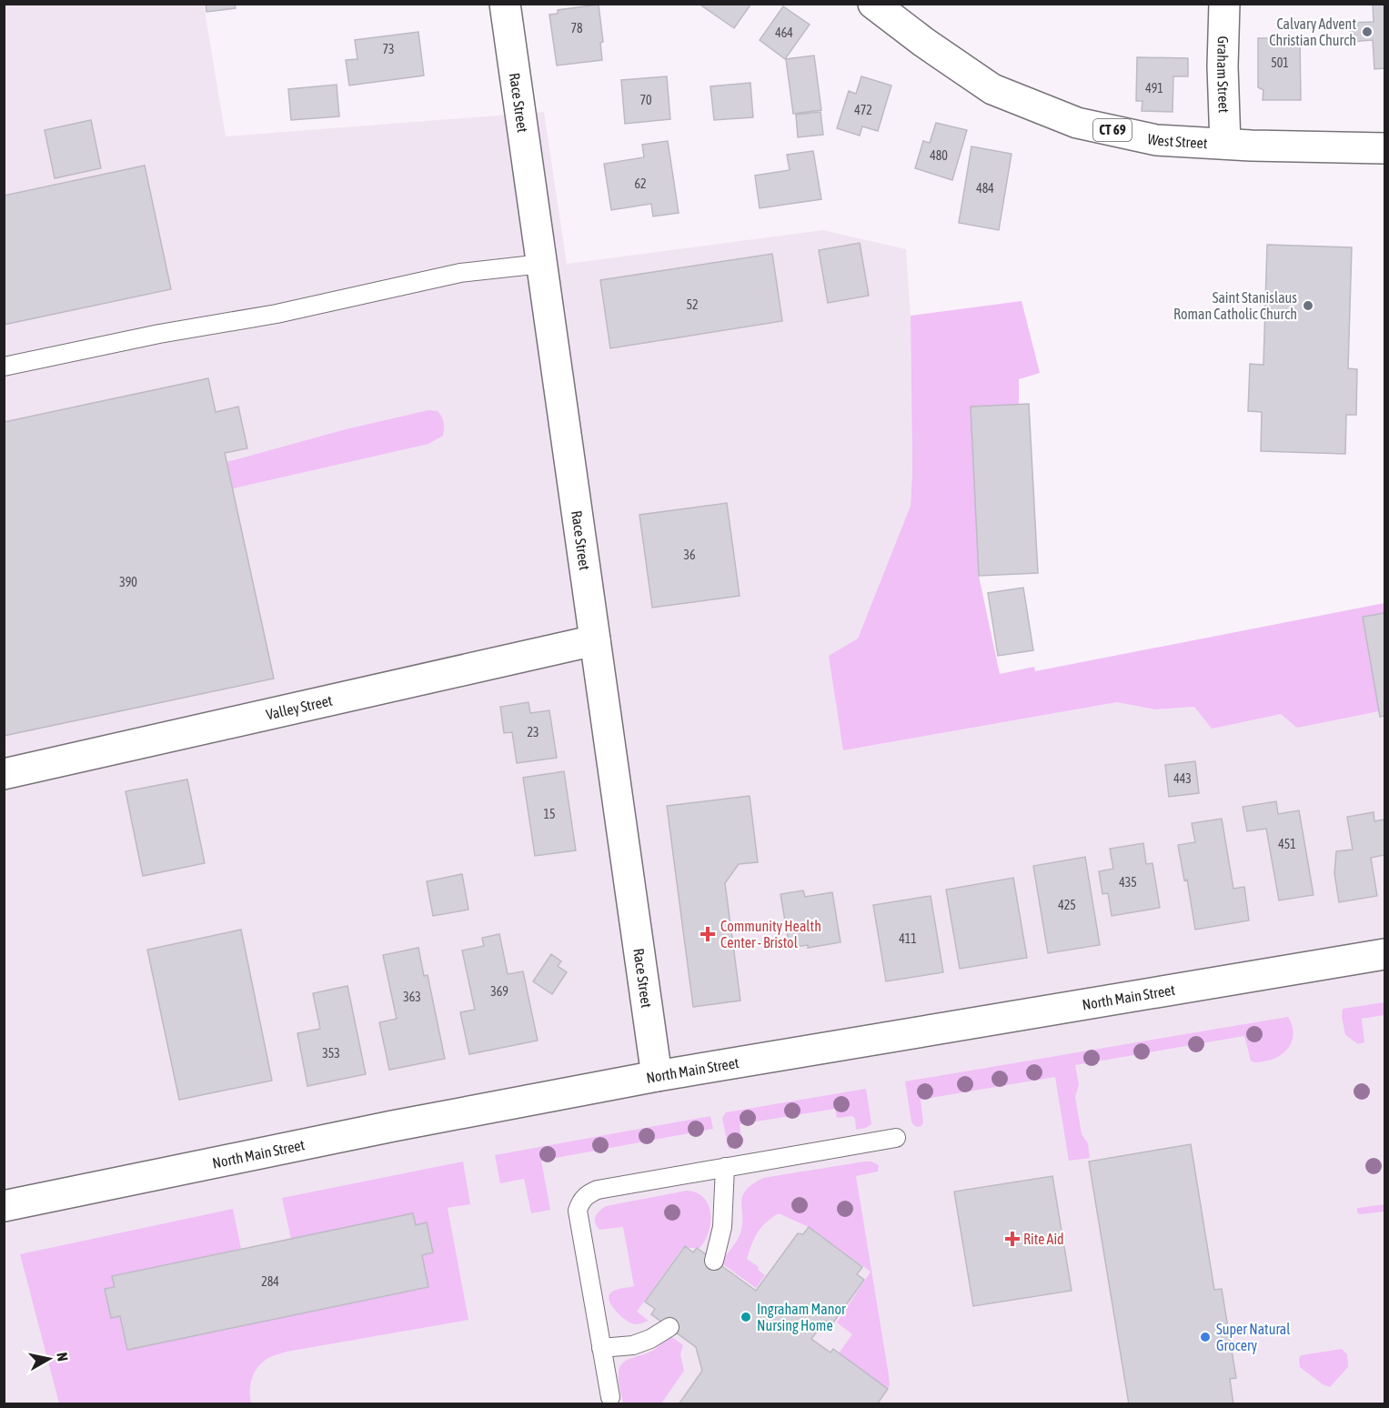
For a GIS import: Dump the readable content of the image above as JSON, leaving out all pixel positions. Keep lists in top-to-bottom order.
{
  "streets": {
    "street": [
      "Graham Street",
      "Race Street",
      "CT 69",
      "West Street",
      "Valley Street",
      "North Main Street"
    ]
  },
  "crossings": [
    ["Graham Street", "West Street"],
    ["Race Street", "Valley Street"],
    ["Race Street", "North Main Street"]
  ],
  "places": {
    "other": [
      "Calvary Advent Christian Church",
      "Saint Stanislaus Roman Catholic Church",
      "Ingraham Manor Nursing Home",
      "Super Natural Grocery"
    ],
    "health": ["Community Health Center - Bristol", "Rite Aid"]
  },
  "house_numbers": [
    "78",
    "464",
    "73",
    "501",
    "491",
    "70",
    "472",
    "480",
    "62",
    "484",
    "52",
    "36",
    "390",
    "23",
    "443",
    "15",
    "451",
    "435",
    "425",
    "411",
    "369",
    "363",
    "353",
    "284"
  ],
  "north": "right"
}
